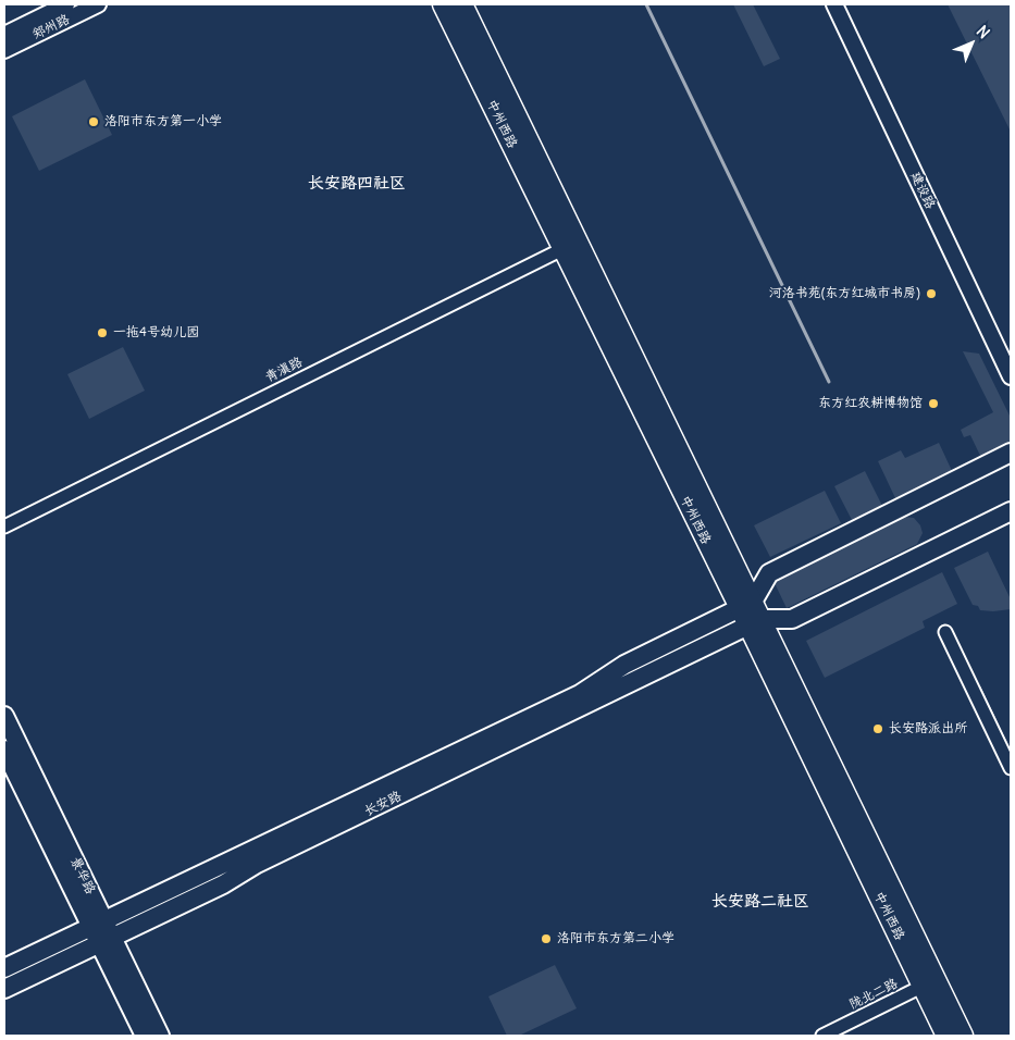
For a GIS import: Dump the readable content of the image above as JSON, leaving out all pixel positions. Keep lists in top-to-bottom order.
{
  "streets": {
    "main road": ["中州西路", "长安路", "景华路"],
    "street": [
      "郑州路",
      "建设路",
      "青滇路",
      "陇北二路"
    ]
  },
  "crossings": [
    ["中州西路", "青滇路"],
    ["中州西路", "长安路"],
    ["中州西路", "陇北二路"],
    ["长安路", "景华路"]
  ],
  "districts": ["长安路四社区", "长安路二社区"],
  "places": [
    "洛阳市东方第一小学",
    "河洛书苑(东方红城市书房)",
    "一拖4号幼儿园",
    "东方红农耕博物馆",
    "长安路派出所",
    "洛阳市东方第二小学"
  ],
  "north": "top right"
}
